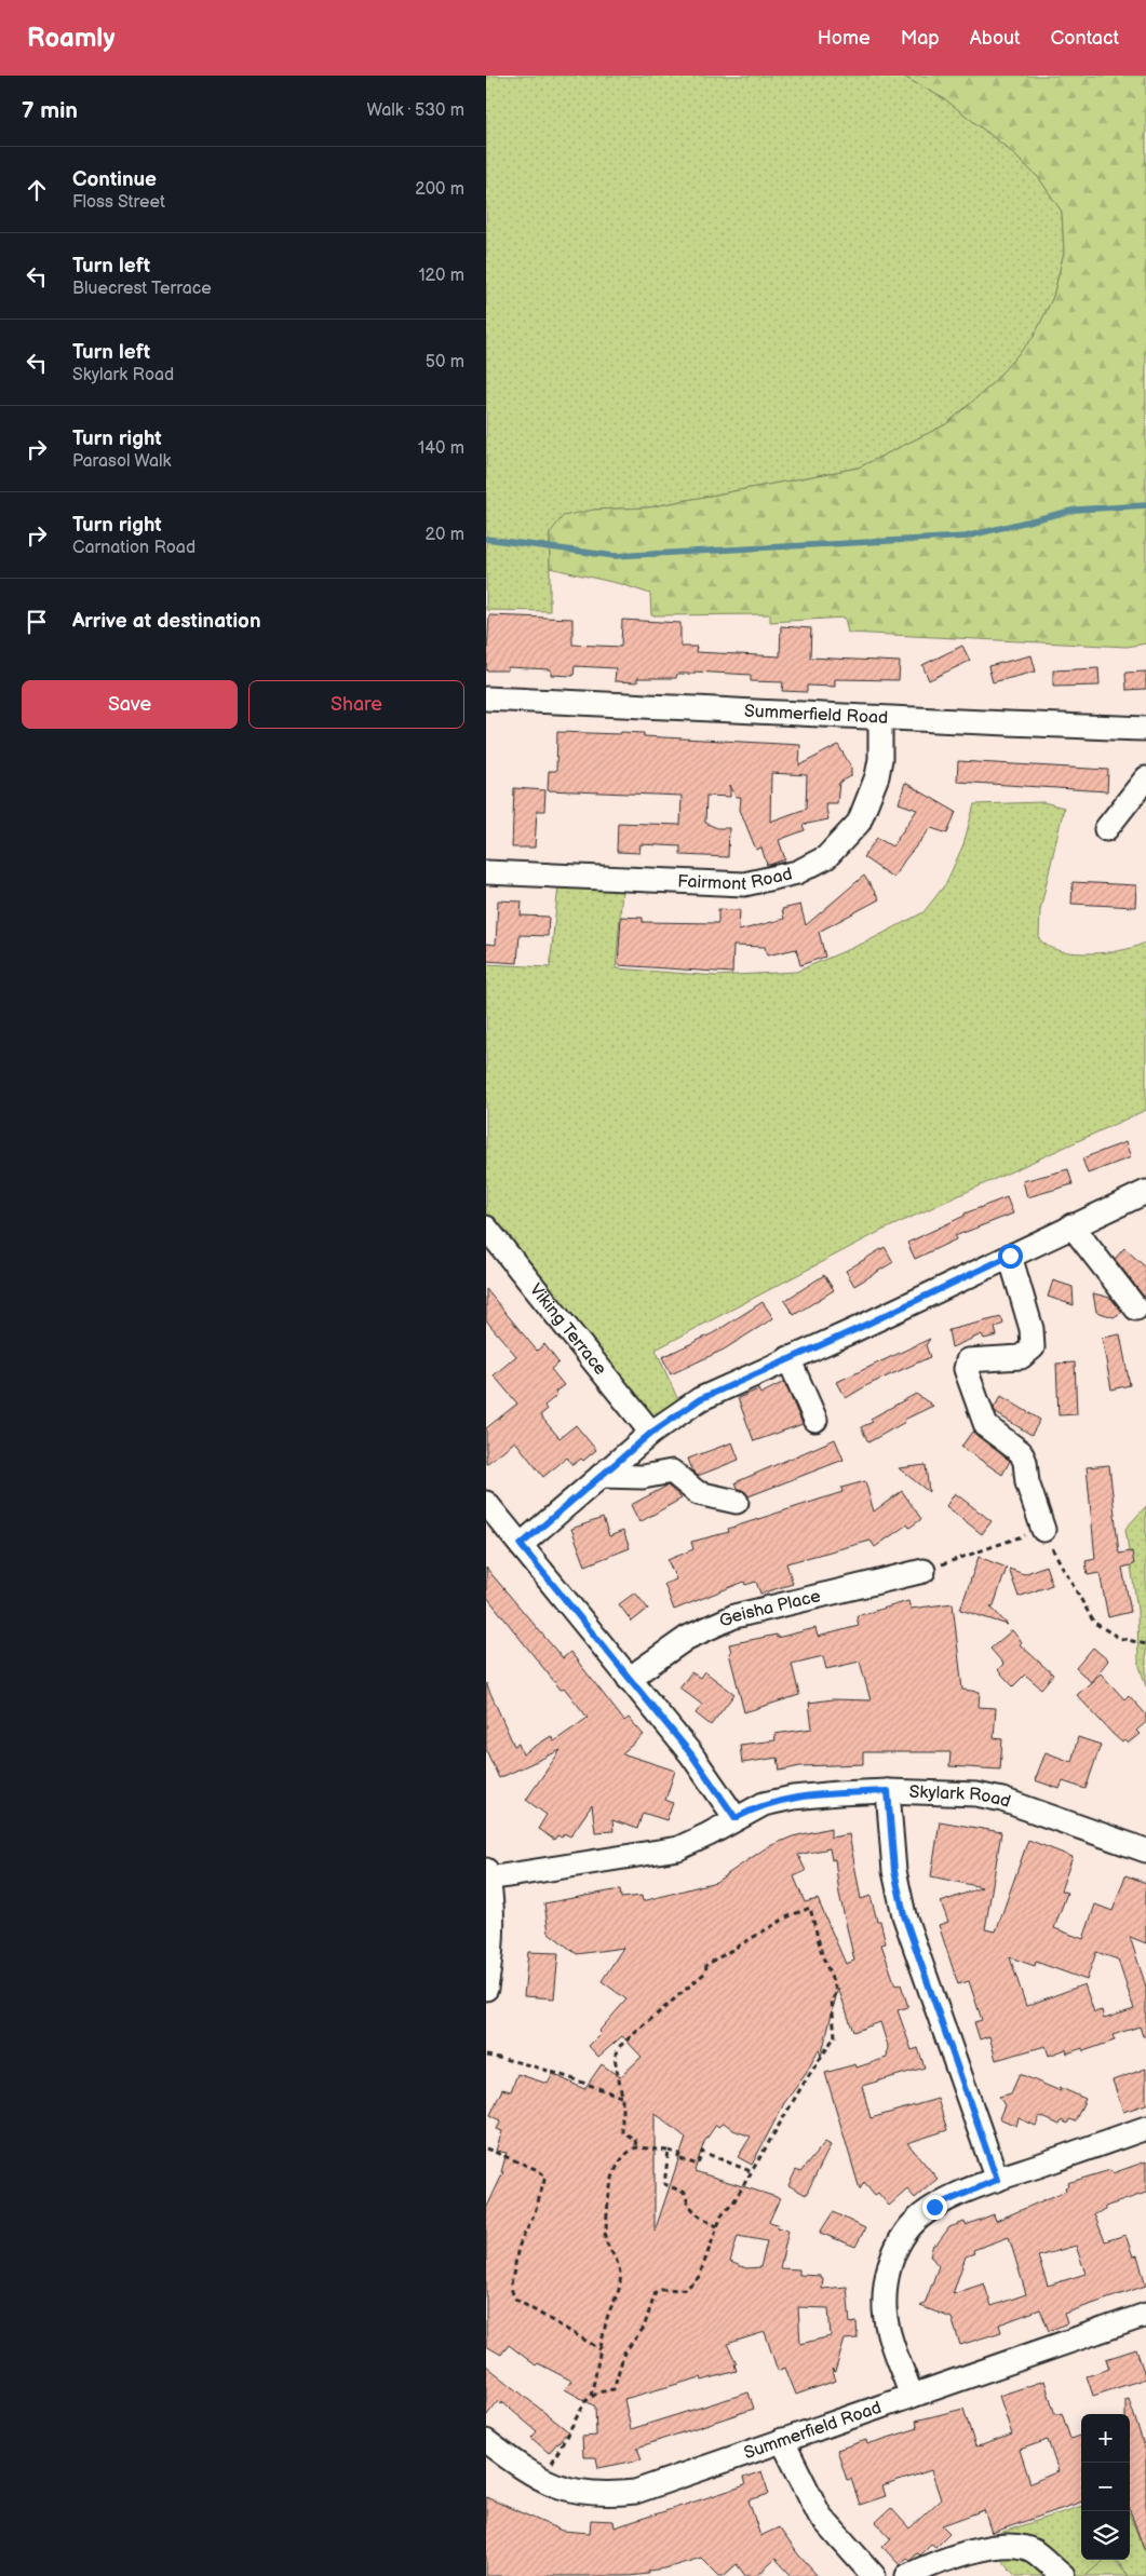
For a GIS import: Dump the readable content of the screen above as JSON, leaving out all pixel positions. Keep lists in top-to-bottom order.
{
  "streets": {
    "street": [
      "Summerfield Road",
      "Fairmont Road",
      "Viking Terrace",
      "Geisha Place",
      "Skylark Road"
    ]
  },
  "crossings": [
    ["Summerfield Road", "Fairmont Road"]
  ],
  "page": {
    "header": "Roamly",
    "nav": [
      "Home",
      "Map",
      "About",
      "Contact"
    ],
    "heading": ["7 min", "Walk · 530 m"],
    "list": [
      ["Continue", "Floss Street", "200 m"],
      ["Turn left", "Bluecrest Terrace", "120 m"],
      ["Turn left", "Skylark Road", "50 m"],
      ["Turn right", "Parasol Walk", "140 m"],
      ["Turn right", "Carnation Road", "20 m"],
      "Arrive at destination"
    ],
    "buttons": ["Save", "Share"],
    "map_buttons": ["+", "−"]
  }
}
